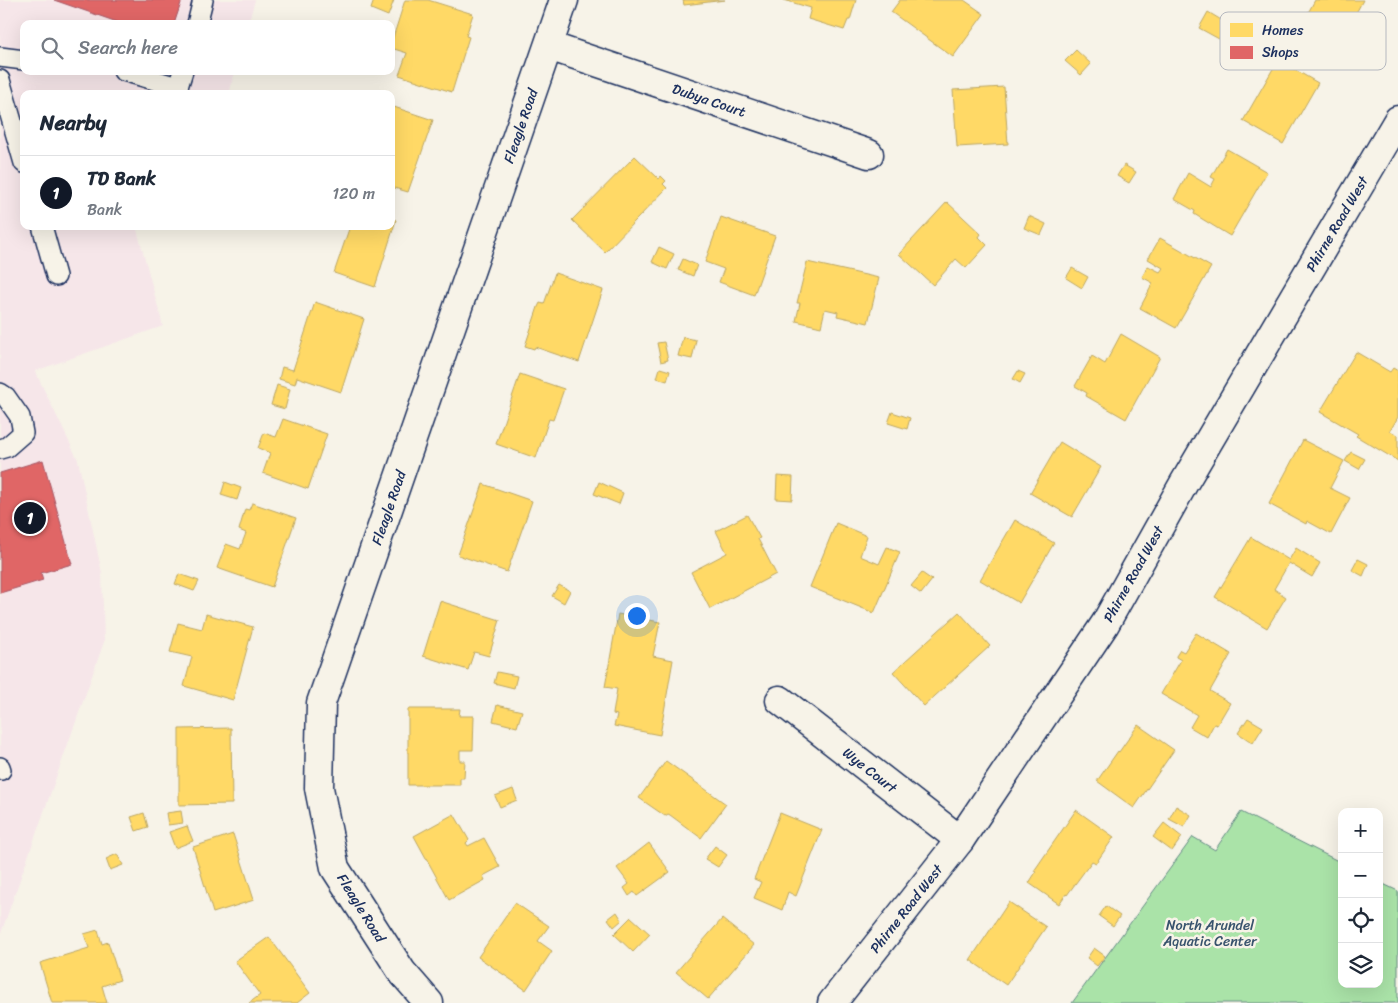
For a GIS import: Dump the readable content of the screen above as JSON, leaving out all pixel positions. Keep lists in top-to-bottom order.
{
  "streets": {
    "street": [
      "Dubya Court",
      "Fleagle Road",
      "Phirne Road West",
      "Wye Court"
    ]
  },
  "crossings": [
    ["Dubya Court", "Fleagle Road"],
    ["Phirne Road West", "Wye Court"]
  ],
  "parks": ["North Arundel Aquatic Center"],
  "legend": ["Homes", "Shops"],
  "page": {
    "search": "Search here",
    "heading": "Nearby",
    "list": [
      {
        "mark": "1",
        "name": "TD Bank",
        "note": "Bank",
        "value": "120 m"
      }
    ],
    "pins": "1",
    "map_buttons": ["+", "−"]
  }
}
